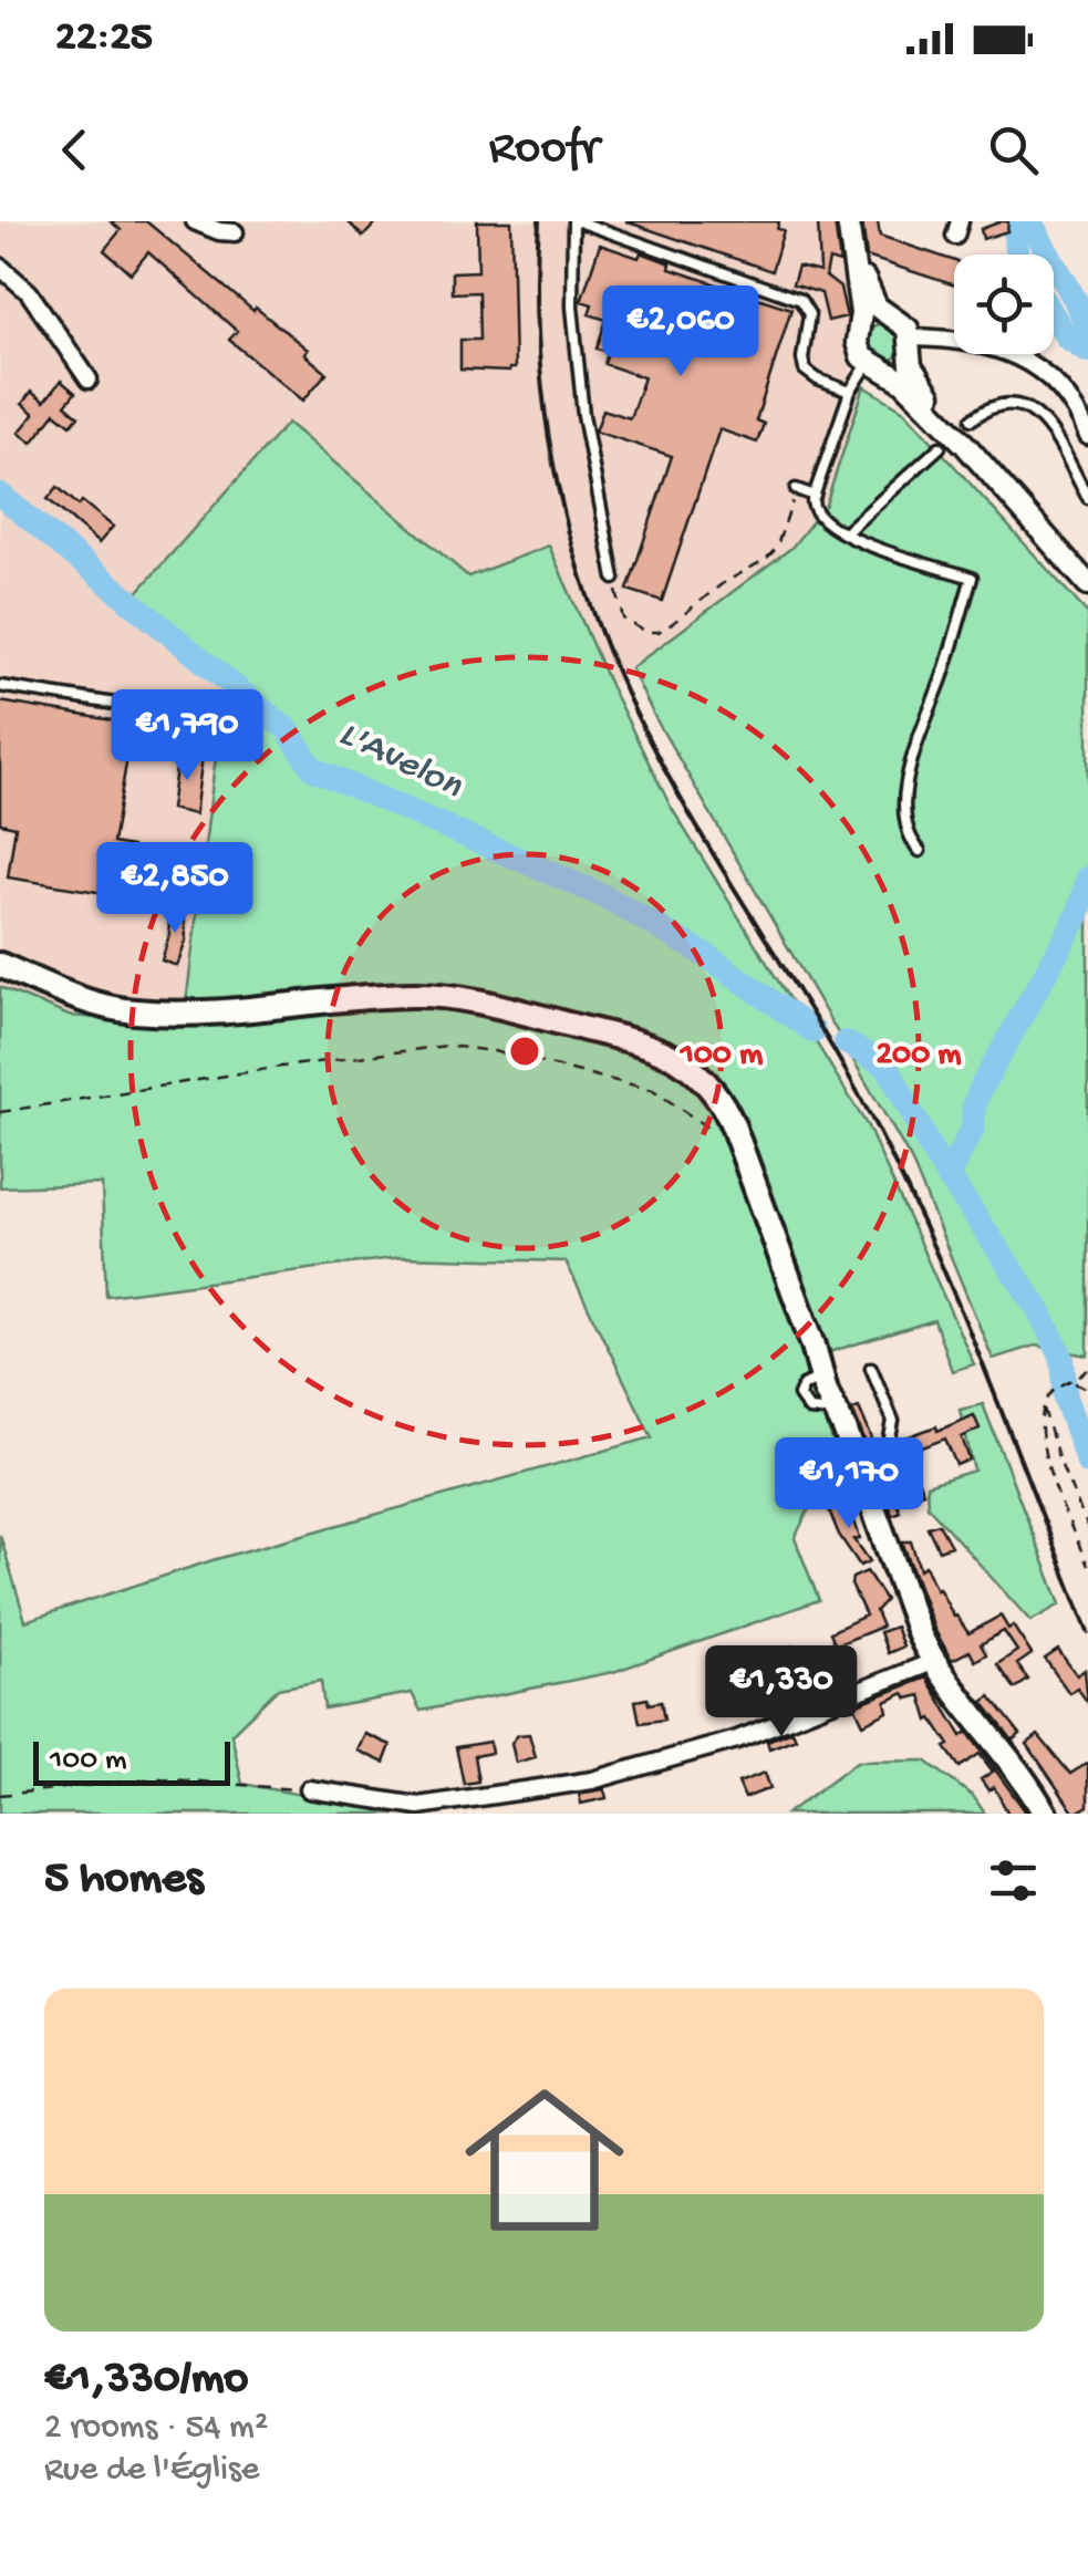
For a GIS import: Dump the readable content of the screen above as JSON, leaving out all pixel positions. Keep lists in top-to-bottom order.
{
  "water": ["L'Avelon"],
  "scale_bar": "100 m",
  "page": {
    "status": "22:25",
    "header": "Roofr",
    "price": [
      "€2,060",
      "€1,790",
      "€2,850",
      "€1,170",
      "€1,330"
    ],
    "scale": "100 m",
    "heading": "5 homes",
    "list": [
      {
        "name": "€1,330/mo",
        "note": "2 rooms · 54 m² · Rue de l'Église"
      }
    ]
  },
  "rings": ["100 m", "200 m"]
}
